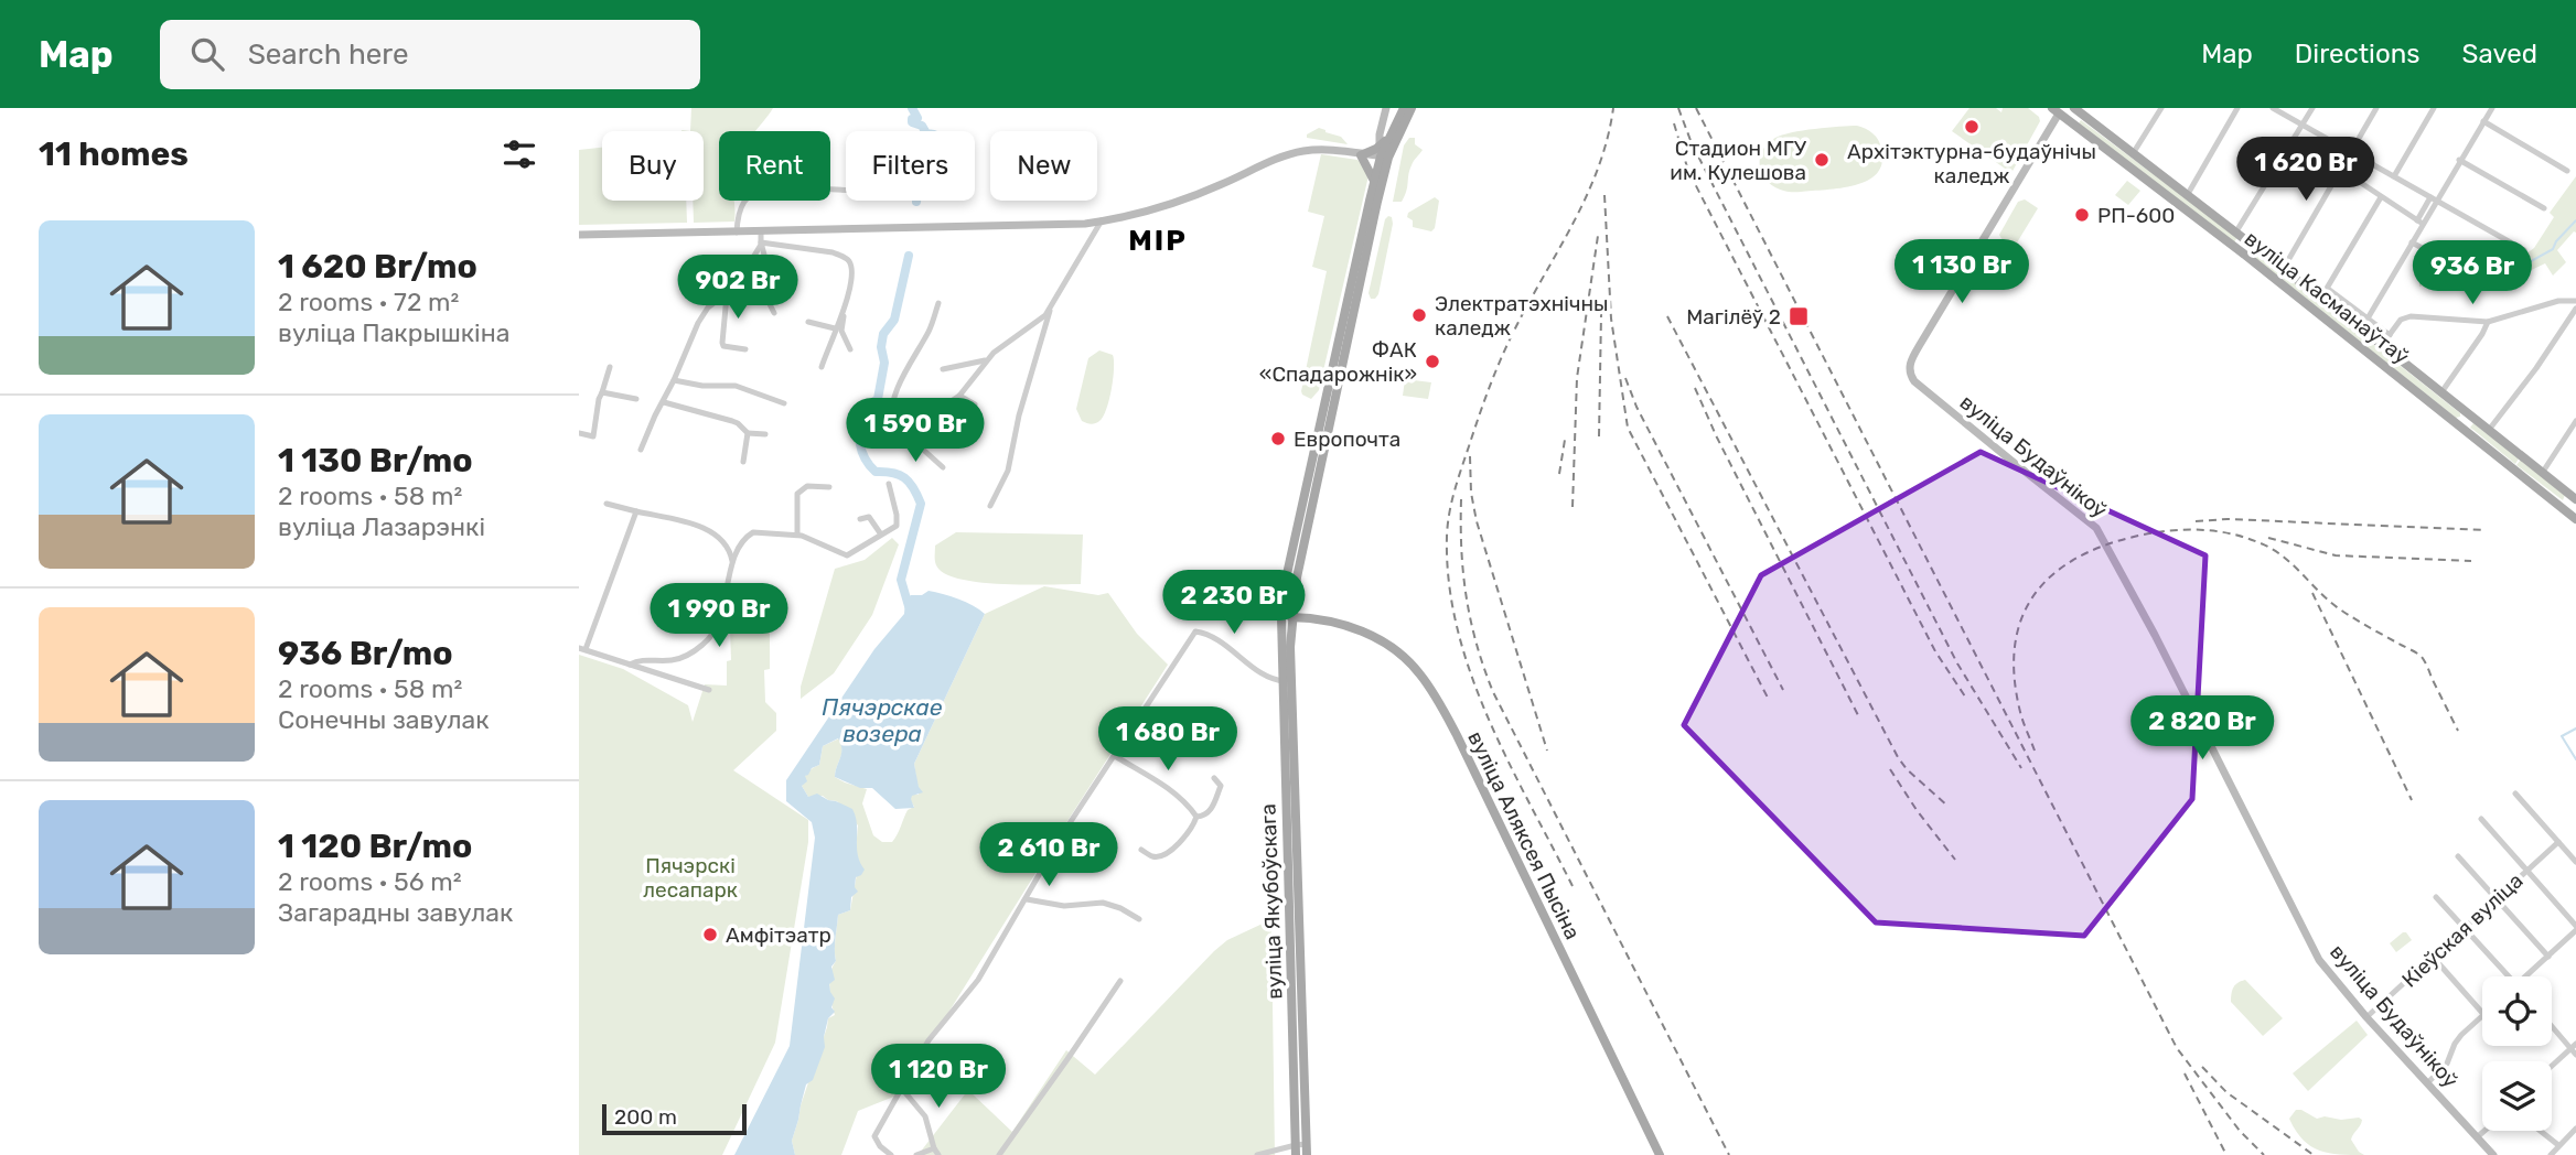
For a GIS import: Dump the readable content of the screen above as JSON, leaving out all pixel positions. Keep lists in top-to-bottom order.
{
  "streets": {
    "main road": [
      "вуліца Касманаўтаў",
      "вуліца Будаўнікоў",
      "вуліца Аляксея Пысіна",
      "вуліца Якубоўскага"
    ],
    "street": ["Кіеўская вуліца"]
  },
  "crossings": [
    ["вуліца Касманаўтаў", "вуліца Будаўнікоў"],
    ["вуліца Будаўнікоў", "Кіеўская вуліца"],
    ["вуліца Аляксея Пысіна", "вуліца Якубоўскага"]
  ],
  "districts": ["МІР"],
  "water": ["Пячэрскае возера"],
  "parks": ["Пячэрскі лесапарк"],
  "places": {
    "other": [
      "Архітэктурна-будаўнічы каледж",
      "Стадион МГУ им. Кулешова",
      "РП-600",
      "Электратэхнічны каледж",
      "ФАК «Спадарожнік»",
      "Европочта",
      "Амфітэатр"
    ],
    "transit": ["Магілёў 2"]
  },
  "scale_bar": "200 m",
  "page": {
    "header": "Map",
    "search": "Search here",
    "nav": ["Map", "Directions", "Saved"],
    "heading": "11 homes",
    "chip": [
      "Buy",
      "Rent",
      "Filters",
      "New"
    ],
    "price": [
      "1 620 Br",
      "1 130 Br",
      "936 Br",
      "902 Br",
      "1 590 Br",
      "2 230 Br",
      "1 990 Br",
      "2 820 Br",
      "1 680 Br",
      "2 610 Br",
      "1 120 Br"
    ],
    "list": [
      {
        "name": "1 620 Br/mo",
        "note": "2 rooms · 72 m² · вуліца Пакрышкіна"
      },
      {
        "name": "1 130 Br/mo",
        "note": "2 rooms · 58 m² · вуліца Лазарэнкі"
      },
      {
        "name": "936 Br/mo",
        "note": "2 rooms · 58 m² · Сонечны завулак"
      },
      {
        "name": "1 120 Br/mo",
        "note": "2 rooms · 56 m² · Загарадны завулак"
      }
    ],
    "scale": "200 m"
  }
}
